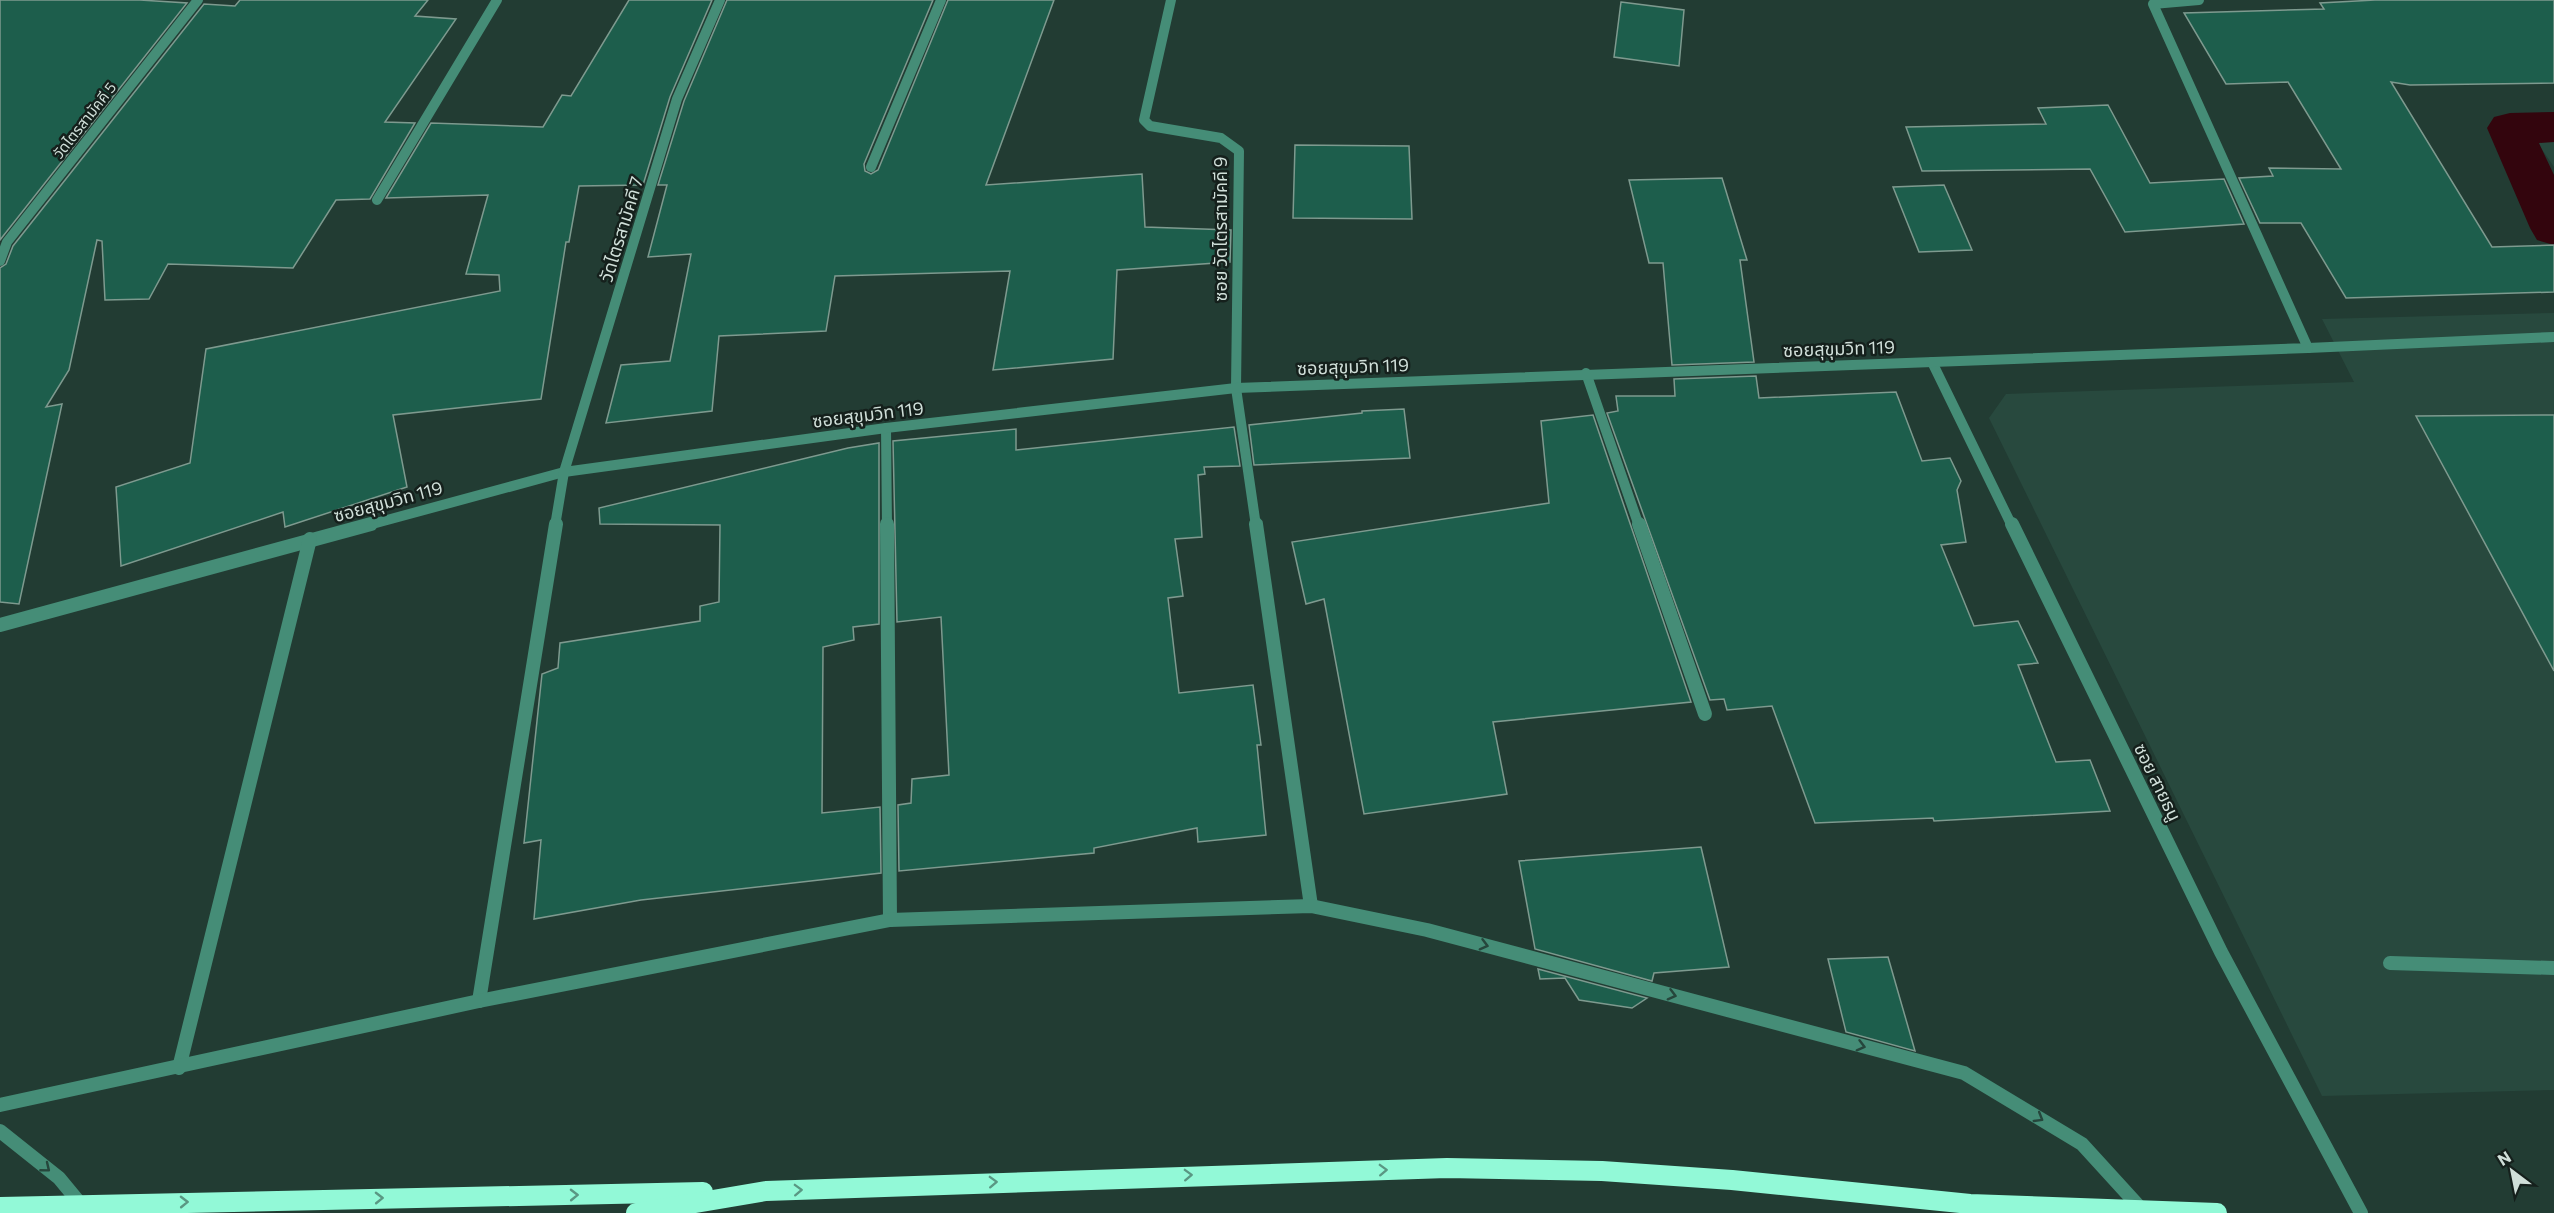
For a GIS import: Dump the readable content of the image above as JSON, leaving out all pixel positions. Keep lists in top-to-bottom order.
{
  "streets": {
    "street": [
      "วัดไตรสามัคคี 5",
      "วัดไตรสามัคคี 7",
      "ซอย วัดไตรสามัคคี 9",
      "ซอยสุขุมวิท 119",
      "ซอย สายธนู"
    ]
  },
  "crossings": [
    ["วัดไตรสามัคคี 7", "ซอยสุขุมวิท 119"],
    ["ซอย วัดไตรสามัคคี 9", "ซอยสุขุมวิท 119"],
    ["ซอยสุขุมวิท 119", "ซอย สายธนู"]
  ],
  "north": "top left"
}
